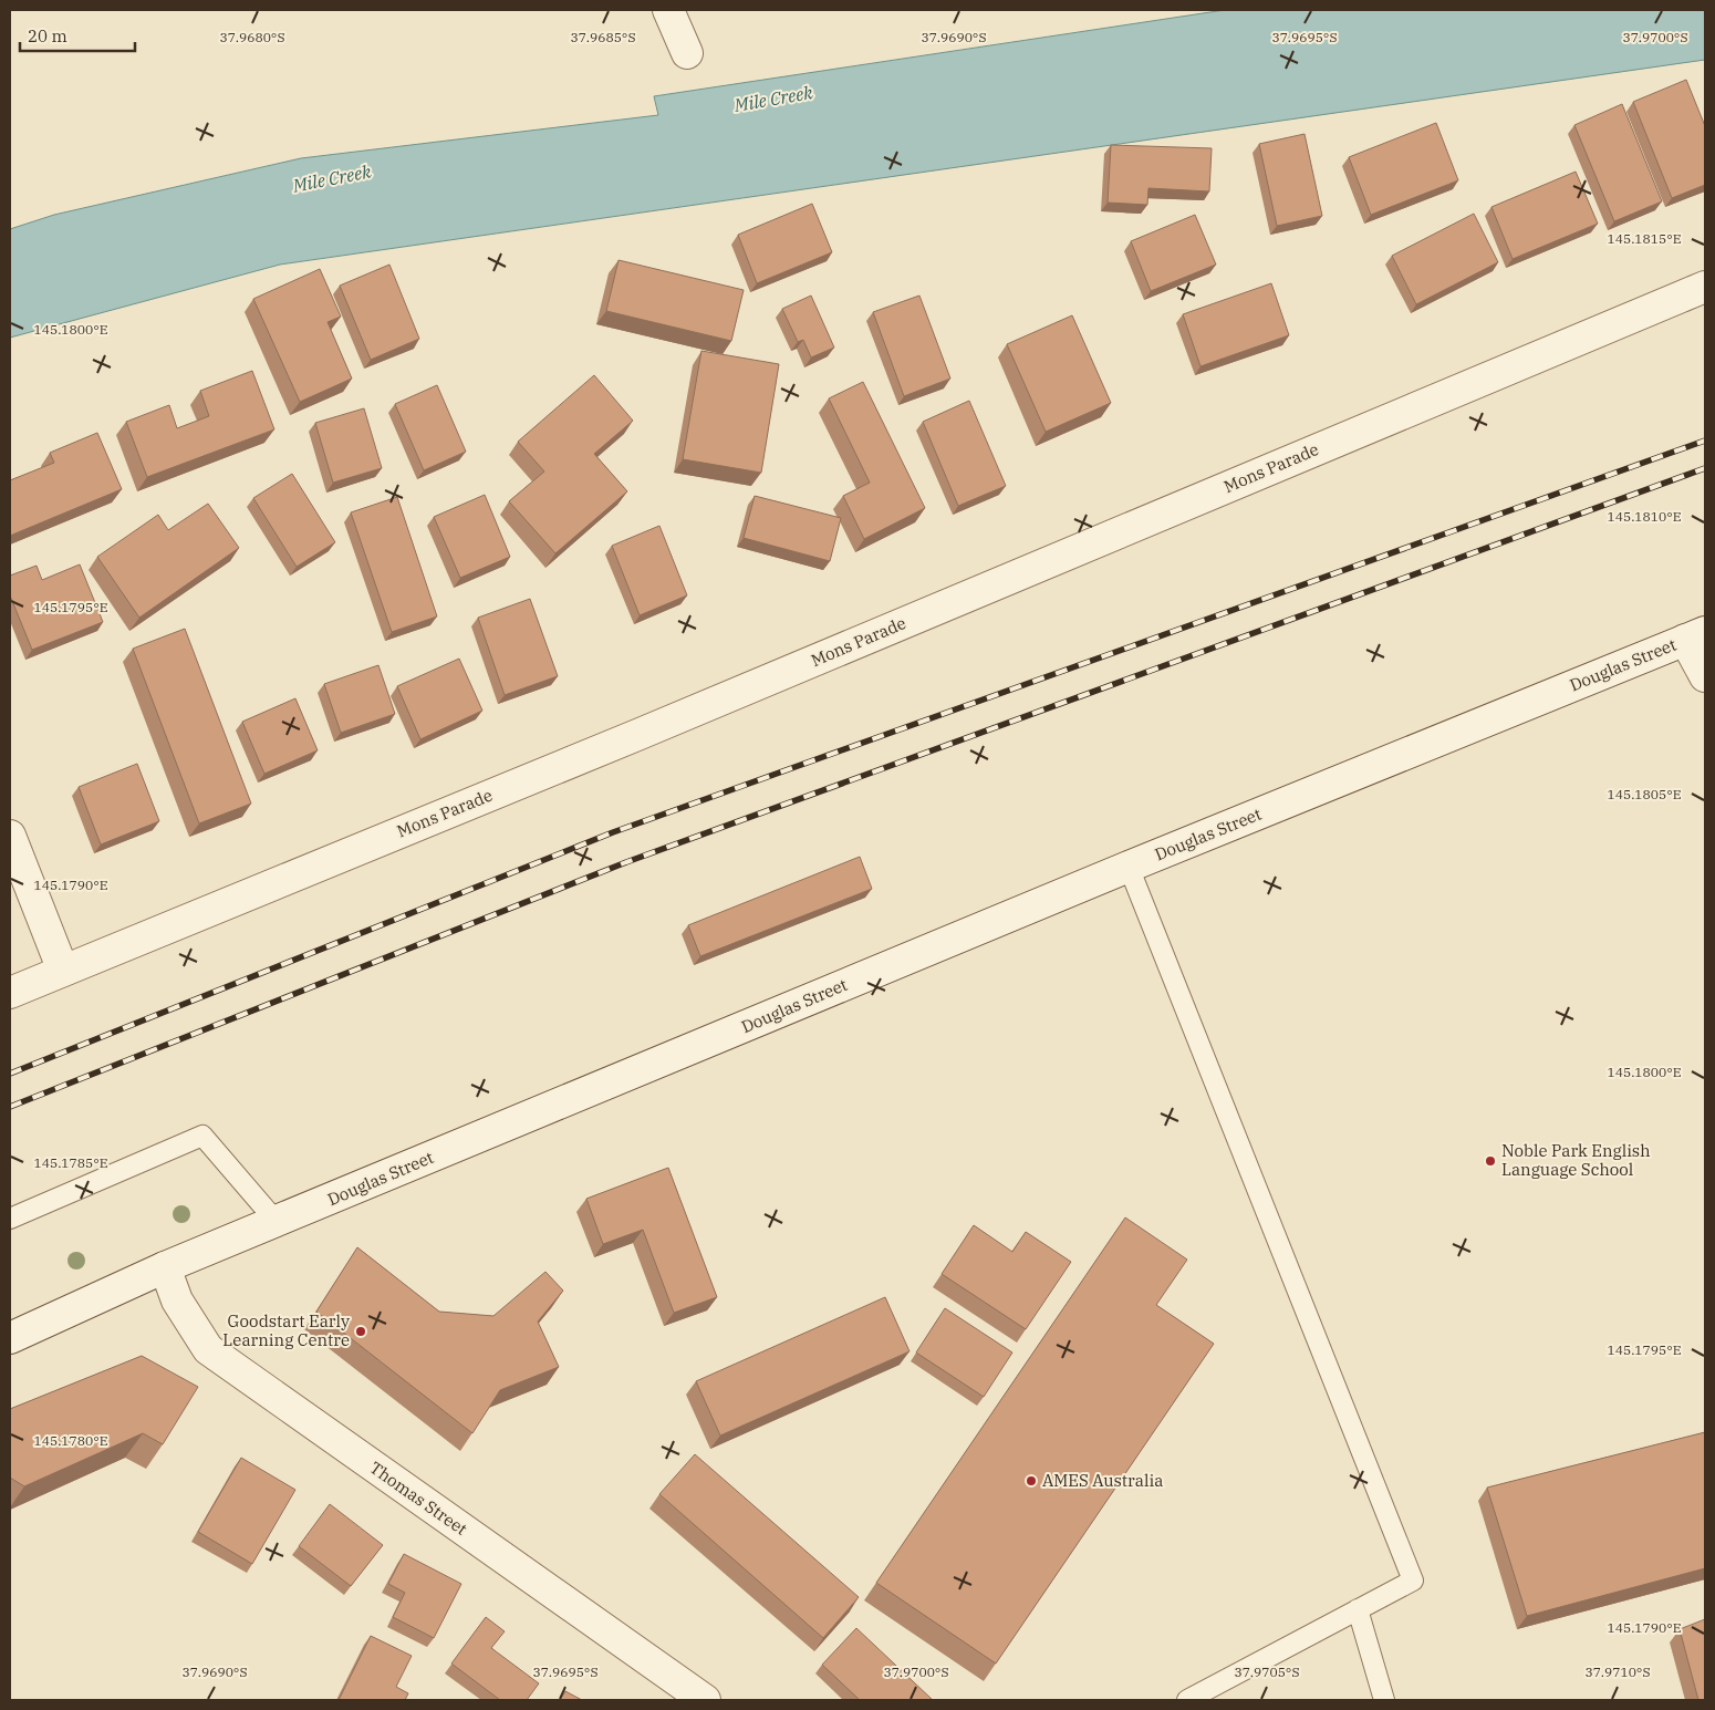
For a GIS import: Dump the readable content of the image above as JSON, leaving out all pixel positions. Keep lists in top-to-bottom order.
{
  "streets": {
    "street": ["Mons Parade", "Douglas Street", "Thomas Street"]
  },
  "crossings": [
    ["Douglas Street", "Thomas Street"]
  ],
  "water": ["Mile Creek"],
  "places": ["Noble Park English Language School", "Goodstart Early Learning Centre", "AMES Australia"],
  "scale_bar": "20 m",
  "coordinates": [
    "37.9680°S",
    "37.9685°S",
    "37.9690°S",
    "37.9695°S",
    "37.9700°S",
    "145.1815°E",
    "145.1800°E",
    "145.1810°E",
    "145.1795°E",
    "145.1805°E",
    "145.1790°E",
    "145.1785°E",
    "145.1780°E",
    "37.9705°S",
    "37.9710°S"
  ]
}
